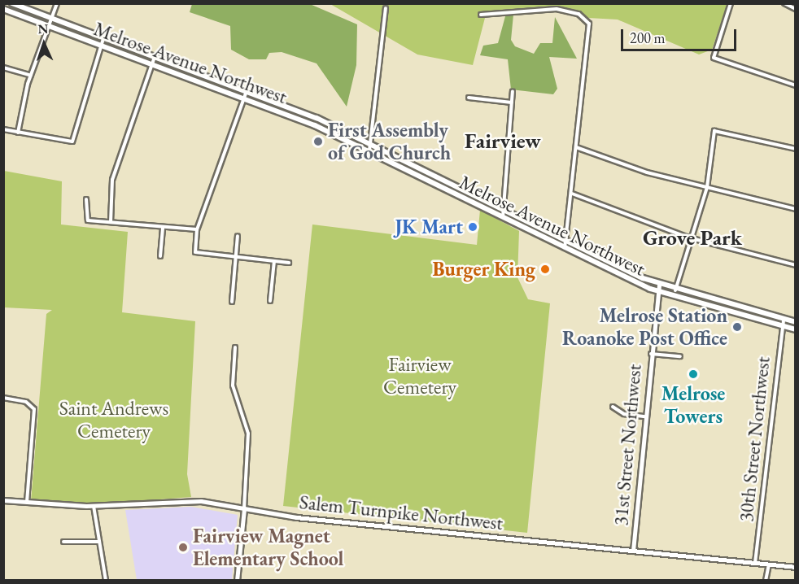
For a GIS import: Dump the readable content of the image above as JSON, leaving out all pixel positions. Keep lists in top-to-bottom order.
{
  "streets": {
    "main road": ["Melrose Avenue Northwest"],
    "street": ["30th Street Northwest", "31st Street Northwest", "Salem Turnpike Northwest"]
  },
  "crossings": [
    ["Melrose Avenue Northwest", "30th Street Northwest"],
    ["Melrose Avenue Northwest", "31st Street Northwest"],
    ["30th Street Northwest", "Salem Turnpike Northwest"],
    ["31st Street Northwest", "Salem Turnpike Northwest"]
  ],
  "districts": ["Fairview", "Grove Park"],
  "parks": ["Fairview Cemetery", "Saint Andrews Cemetery"],
  "places": [
    "First Assembly of God Church",
    "JK Mart",
    "Burger King",
    "Melrose Station Roanoke Post Office",
    "Melrose Towers",
    "Fairview Magnet Elementary School"
  ],
  "scale_bar": "200 m",
  "north": "top"
}
